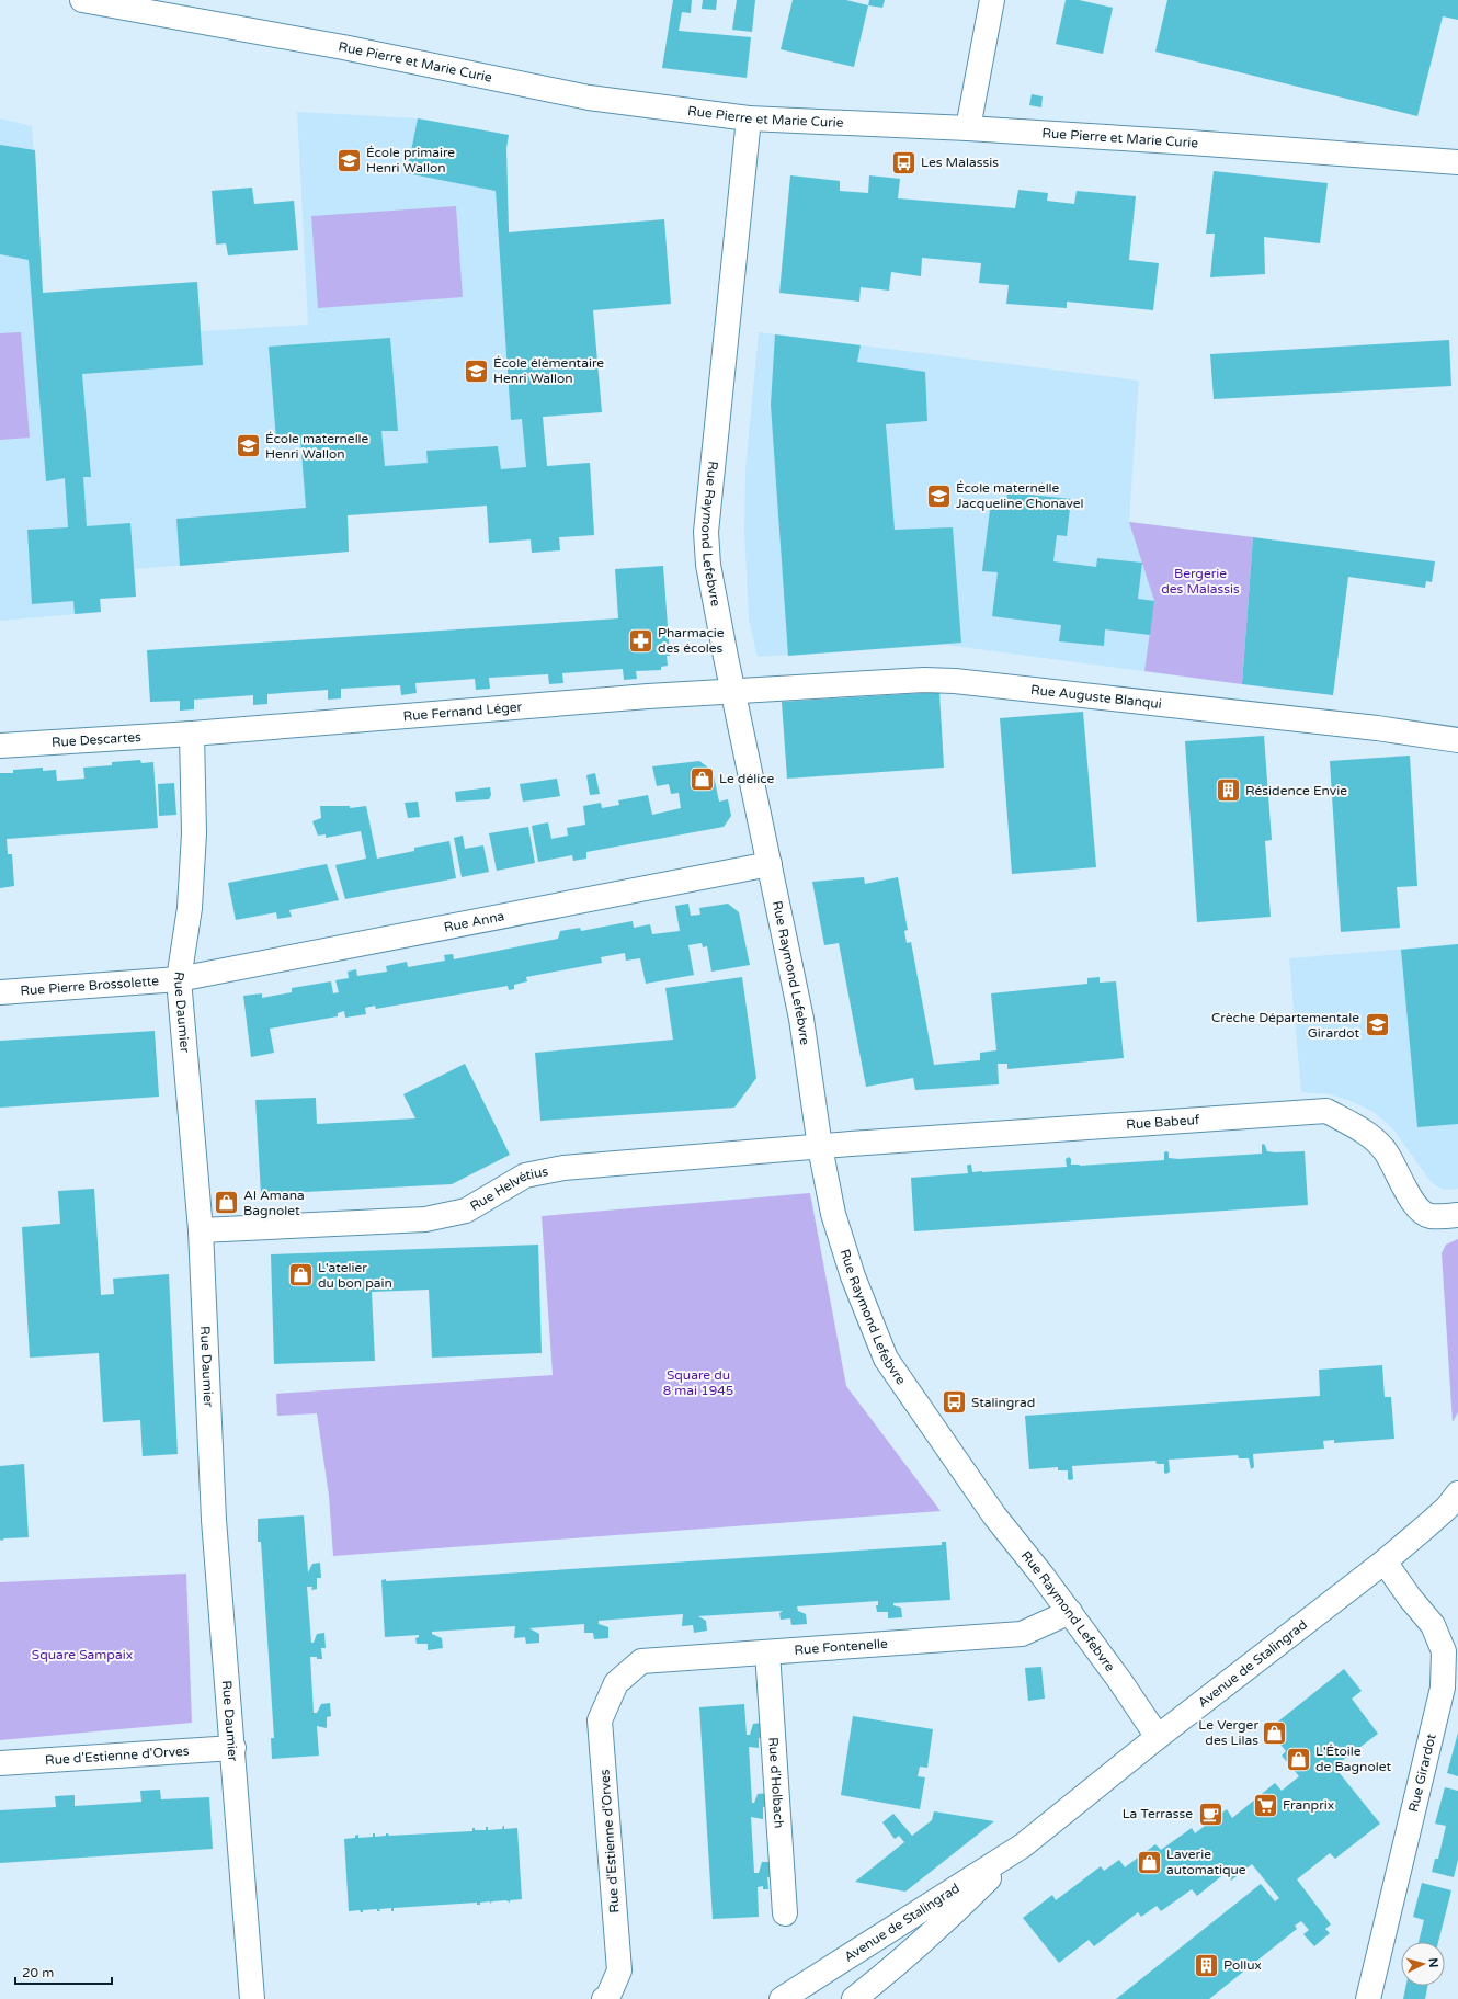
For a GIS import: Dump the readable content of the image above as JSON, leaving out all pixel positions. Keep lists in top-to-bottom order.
{
  "streets": {
    "street": [
      "Rue Pierre et Marie Curie",
      "Rue Raymond Lefebvre",
      "Rue Auguste Blanqui",
      "Rue Fernand Léger",
      "Rue Descartes",
      "Rue Anna",
      "Rue Pierre Brossolette",
      "Rue Daumier",
      "Rue Babeuf",
      "Rue Helvétius",
      "Rue Fontenelle",
      "Avenue de Stalingrad",
      "Rue d'Estienne d'Orves",
      "Rue Girardot",
      "Rue d'Holbach"
    ]
  },
  "crossings": [
    ["Rue Pierre et Marie Curie", "Rue Raymond Lefebvre"],
    ["Rue Raymond Lefebvre", "Rue Auguste Blanqui"],
    ["Rue Raymond Lefebvre", "Rue Fernand Léger"],
    ["Rue Raymond Lefebvre", "Rue Anna"],
    ["Rue Raymond Lefebvre", "Rue Babeuf"],
    ["Rue Raymond Lefebvre", "Rue Helvétius"],
    ["Rue Raymond Lefebvre", "Rue Fontenelle"],
    ["Rue Raymond Lefebvre", "Avenue de Stalingrad"],
    ["Rue Auguste Blanqui", "Rue Fernand Léger"],
    ["Rue Fernand Léger", "Rue Descartes"],
    ["Rue Fernand Léger", "Rue Daumier"],
    ["Rue Descartes", "Rue Daumier"],
    ["Rue Anna", "Rue Pierre Brossolette"],
    ["Rue Anna", "Rue Daumier"],
    ["Rue Pierre Brossolette", "Rue Daumier"],
    ["Rue Daumier", "Rue Helvétius"],
    ["Rue Daumier", "Rue d'Estienne d'Orves"],
    ["Rue Babeuf", "Rue Helvétius"],
    ["Rue Fontenelle", "Rue d'Estienne d'Orves"],
    ["Rue Fontenelle", "Rue d'Holbach"],
    ["Avenue de Stalingrad", "Rue Girardot"]
  ],
  "parks": ["Bergerie des Malassis", "Square du 8 mai 1945", "Square Sampaix"],
  "places": {
    "school or university": [
      "École primaire Henri Wallon",
      "École élémentaire Henri Wallon",
      "École maternelle Henri Wallon",
      "École maternelle Jacqueline Chonavel",
      "Crèche Départementale Girardot"
    ],
    "bus stop": ["Les Malassis", "Stalingrad"],
    "pharmacy": ["Pharmacie des écoles"],
    "shop": [
      "Le délice",
      "Al Amana Bagnolet",
      "L'atelier du bon pain",
      "Le Verger des Lilas",
      "L'Étoile de Bagnolet",
      "Laverie automatique"
    ],
    "building": ["Résidence Envie", "Pollux"],
    "supermarket": ["Franprix"],
    "cafe": ["La Terrasse"]
  },
  "scale_bar": "20 m",
  "north": "right"
}
